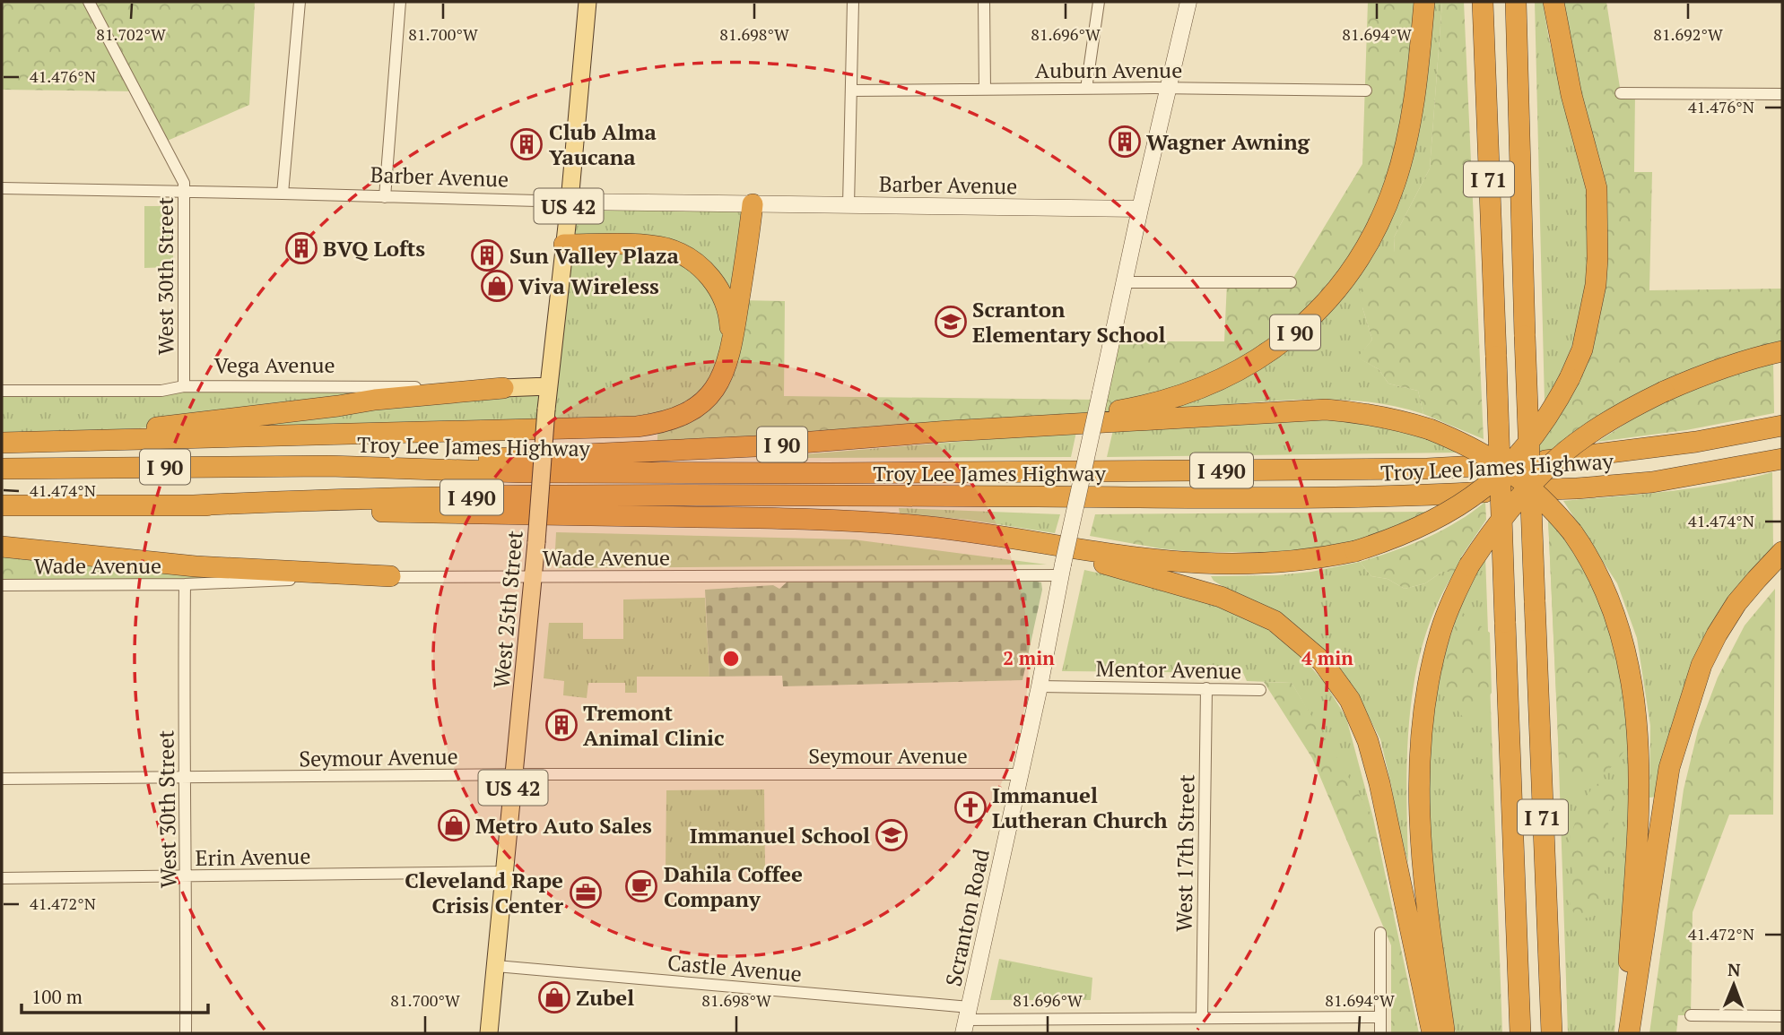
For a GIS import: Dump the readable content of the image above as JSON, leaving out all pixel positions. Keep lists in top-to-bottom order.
{
  "streets": {
    "highway": [
      "I 71",
      "I 90",
      "Troy Lee James Highway",
      "I 490"
    ],
    "main road": ["US 42", "Vega Avenue", "West 25th Street"],
    "street": [
      "Auburn Avenue",
      "Barber Avenue",
      "West 30th Street",
      "Wade Avenue",
      "Mentor Avenue",
      "Seymour Avenue",
      "West 17th Street",
      "Erin Avenue",
      "Scranton Road",
      "Castle Avenue"
    ]
  },
  "crossings": [
    ["Auburn Avenue", "Scranton Road"],
    ["Barber Avenue", "West 30th Street"],
    ["Barber Avenue", "West 25th Street"],
    ["Barber Avenue", "Scranton Road"],
    ["West 30th Street", "Vega Avenue"],
    ["West 30th Street", "Wade Avenue"],
    ["West 30th Street", "Seymour Avenue"],
    ["West 30th Street", "Erin Avenue"],
    ["I 90", "Troy Lee James Highway"],
    ["Vega Avenue", "West 25th Street"],
    ["Wade Avenue", "West 25th Street"],
    ["Wade Avenue", "Scranton Road"],
    ["West 25th Street", "Seymour Avenue"],
    ["West 25th Street", "Erin Avenue"],
    ["West 25th Street", "Castle Avenue"],
    ["Mentor Avenue", "West 17th Street"],
    ["Mentor Avenue", "Scranton Road"],
    ["Seymour Avenue", "Scranton Road"],
    ["West 17th Street", "Castle Avenue"],
    ["Scranton Road", "Castle Avenue"]
  ],
  "places": {
    "building": [
      "Wagner Awning",
      "Club Alma Yaucana",
      "BVQ Lofts",
      "Sun Valley Plaza",
      "Tremont Animal Clinic"
    ],
    "shop": ["Viva Wireless", "Metro Auto Sales", "Zubel"],
    "school or university": ["Scranton Elementary School", "Immanuel School"],
    "church": ["Immanuel Lutheran Church"],
    "cafe": ["Dahila Coffee Company"],
    "office": ["Cleveland Rape Crisis Center"]
  },
  "scale_bar": "100 m",
  "north": "top",
  "coordinates": [
    "81.702°W",
    "81.700°W",
    "81.698°W",
    "81.696°W",
    "81.694°W",
    "81.692°W",
    "41.476°N",
    "41.474°N",
    "41.472°N"
  ],
  "rings": ["2 min", "4 min"]
}
